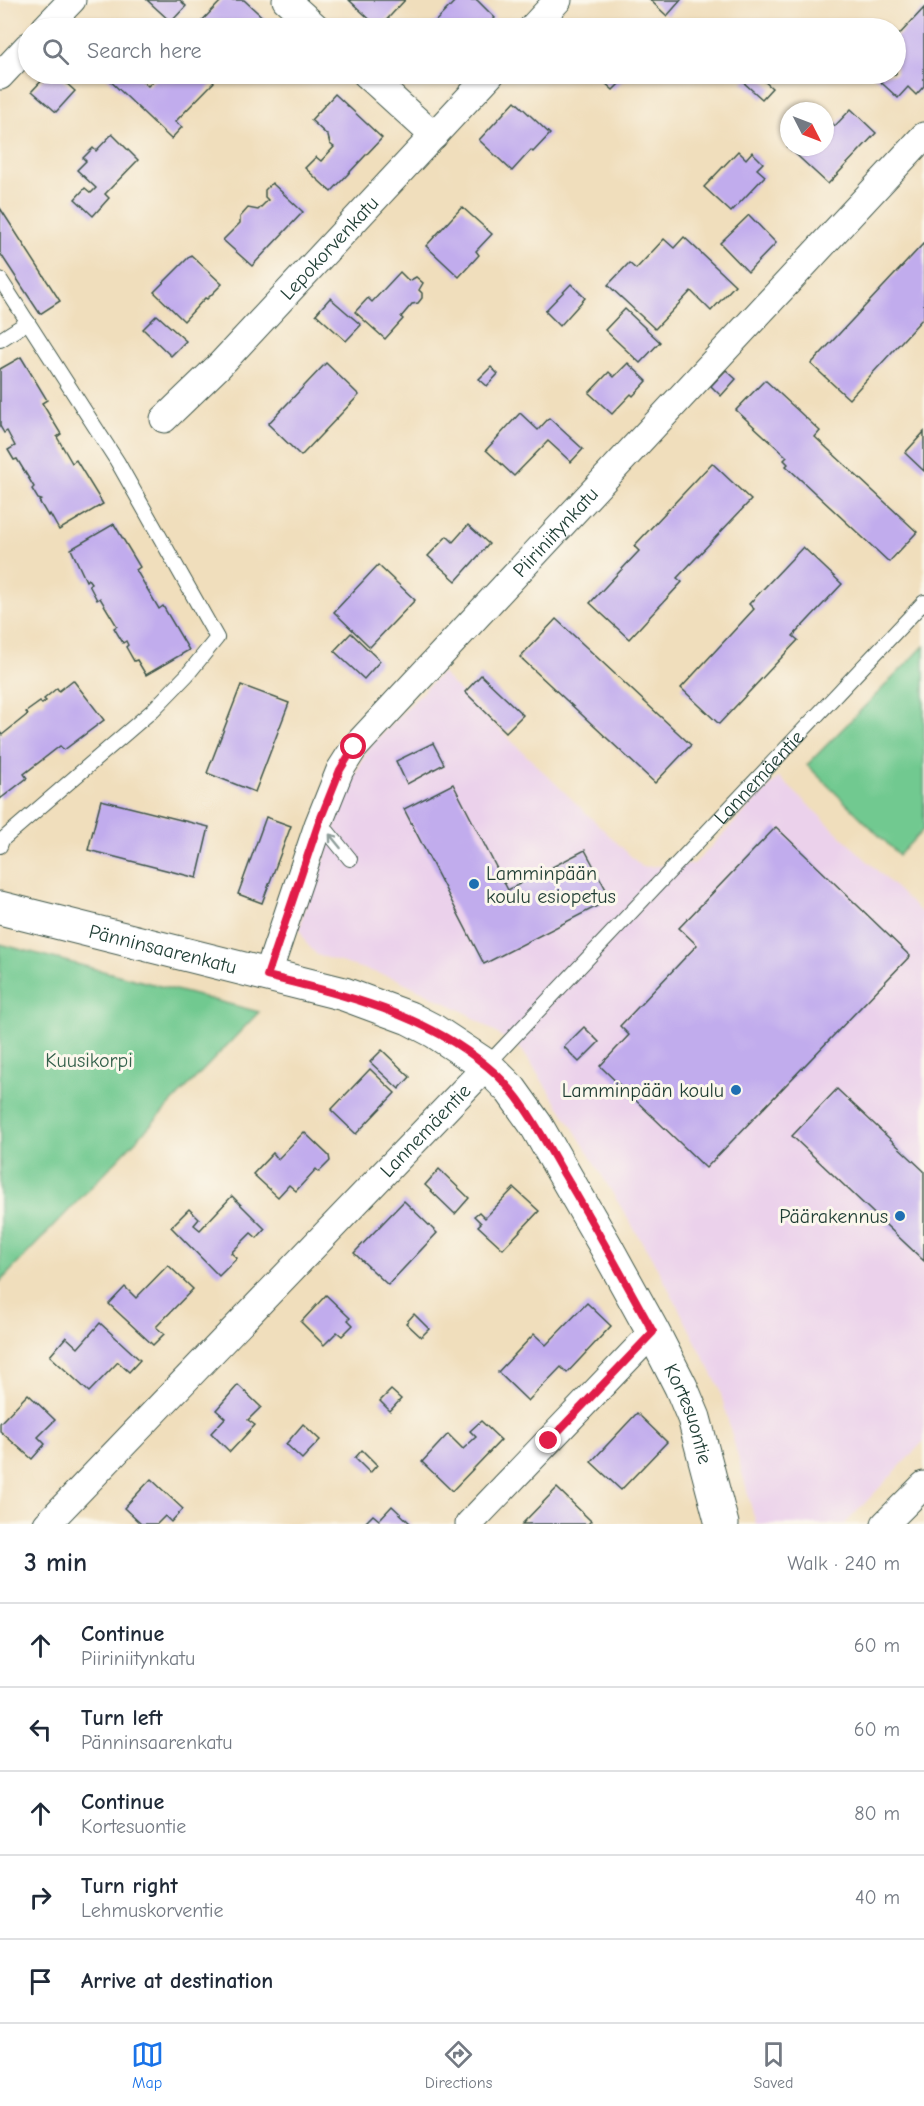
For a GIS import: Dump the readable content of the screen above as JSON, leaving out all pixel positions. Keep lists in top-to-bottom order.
{
  "streets": {
    "street": [
      "Lepokorvenkatu",
      "Piiriniitynkatu",
      "Lannemäentie",
      "Pänninsaarenkatu",
      "Kortesuontie"
    ]
  },
  "crossings": [
    ["Piiriniitynkatu", "Pänninsaarenkatu"],
    ["Lannemäentie", "Pänninsaarenkatu"],
    ["Lannemäentie", "Kortesuontie"],
    ["Pänninsaarenkatu", "Kortesuontie"]
  ],
  "parks": ["Kuusikorpi"],
  "places": ["Lamminpään koulu esiopetus", "Lamminpään koulu", "Päärakennus"],
  "north": "bottom right",
  "page": {
    "search": "Search here",
    "heading": ["3 min", "Walk · 240 m"],
    "list": [
      ["Continue", "Piiriniitynkatu", "60 m"],
      ["Turn left", "Pänninsaarenkatu", "60 m"],
      ["Continue", "Kortesuontie", "80 m"],
      ["Turn right", "Lehmuskorventie", "40 m"],
      "Arrive at destination"
    ],
    "nav": ["Map", "Directions", "Saved"]
  }
}
